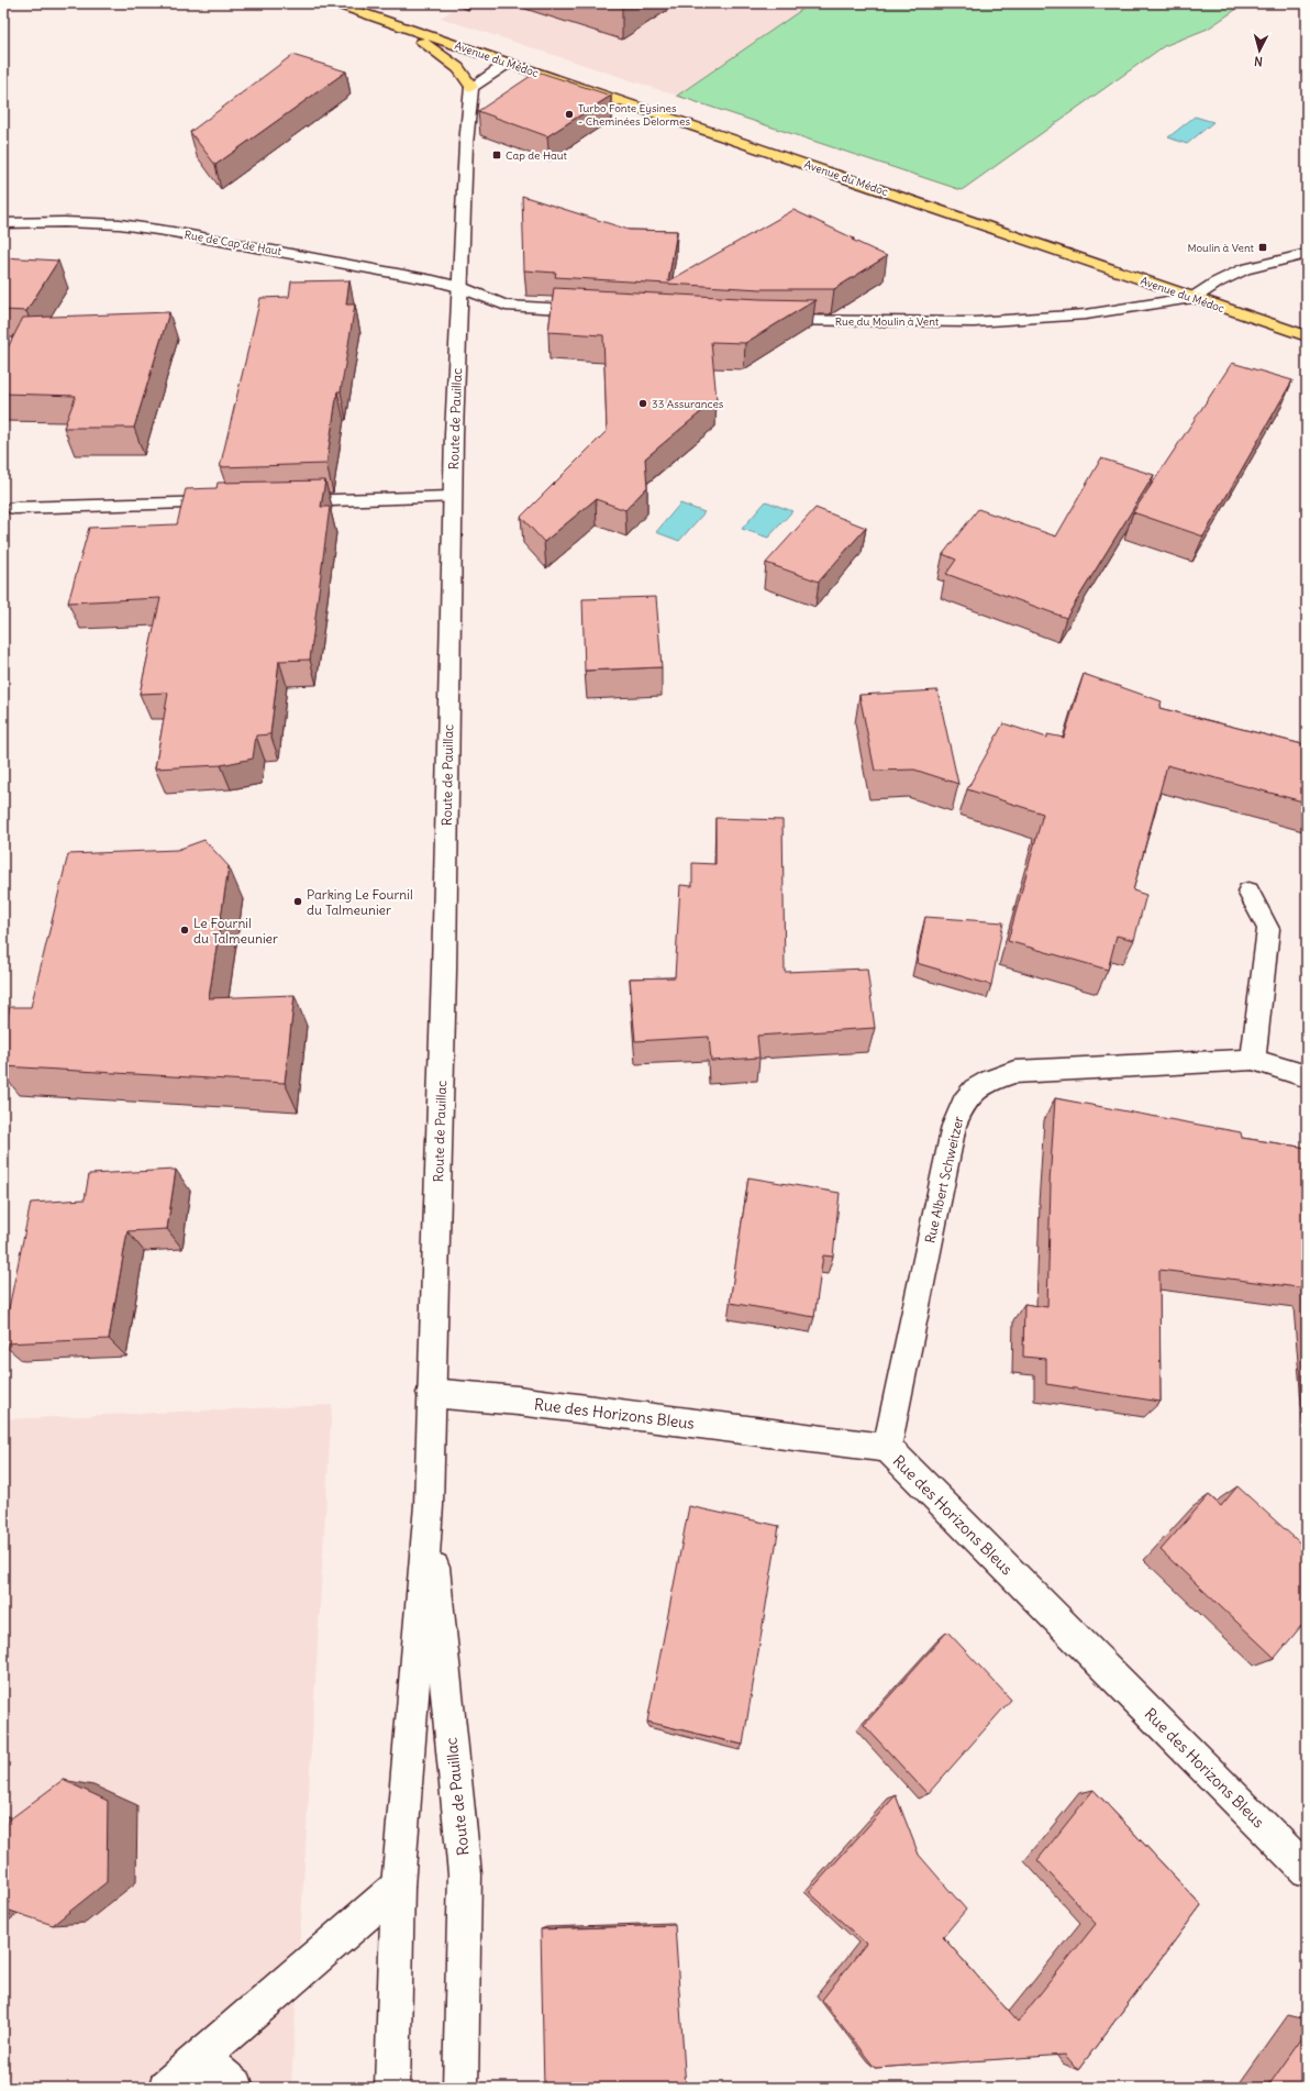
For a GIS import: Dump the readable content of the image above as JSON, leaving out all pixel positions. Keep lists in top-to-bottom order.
{
  "streets": {
    "main road": ["Avenue du Médoc"],
    "street": [
      "Rue de Cap de Haut",
      "Rue du Moulin à Vent",
      "Route de Pauillac",
      "Rue Albert Schweitzer",
      "Rue des Horizons Bleus"
    ]
  },
  "crossings": [
    ["Avenue du Médoc", "Rue du Moulin à Vent"],
    ["Avenue du Médoc", "Route de Pauillac"],
    ["Rue de Cap de Haut", "Route de Pauillac"],
    ["Route de Pauillac", "Rue des Horizons Bleus"],
    ["Rue Albert Schweitzer", "Rue des Horizons Bleus"]
  ],
  "places": {
    "other": [
      "Turbo Fonte Eysines - Cheminées Delormes",
      "33 Assurances",
      "Parking Le Fournil du Talmeunier",
      "Le Fournil du Talmeunier"
    ],
    "transit": ["Cap de Haut", "Moulin à Vent"]
  },
  "north": "bottom"
}
